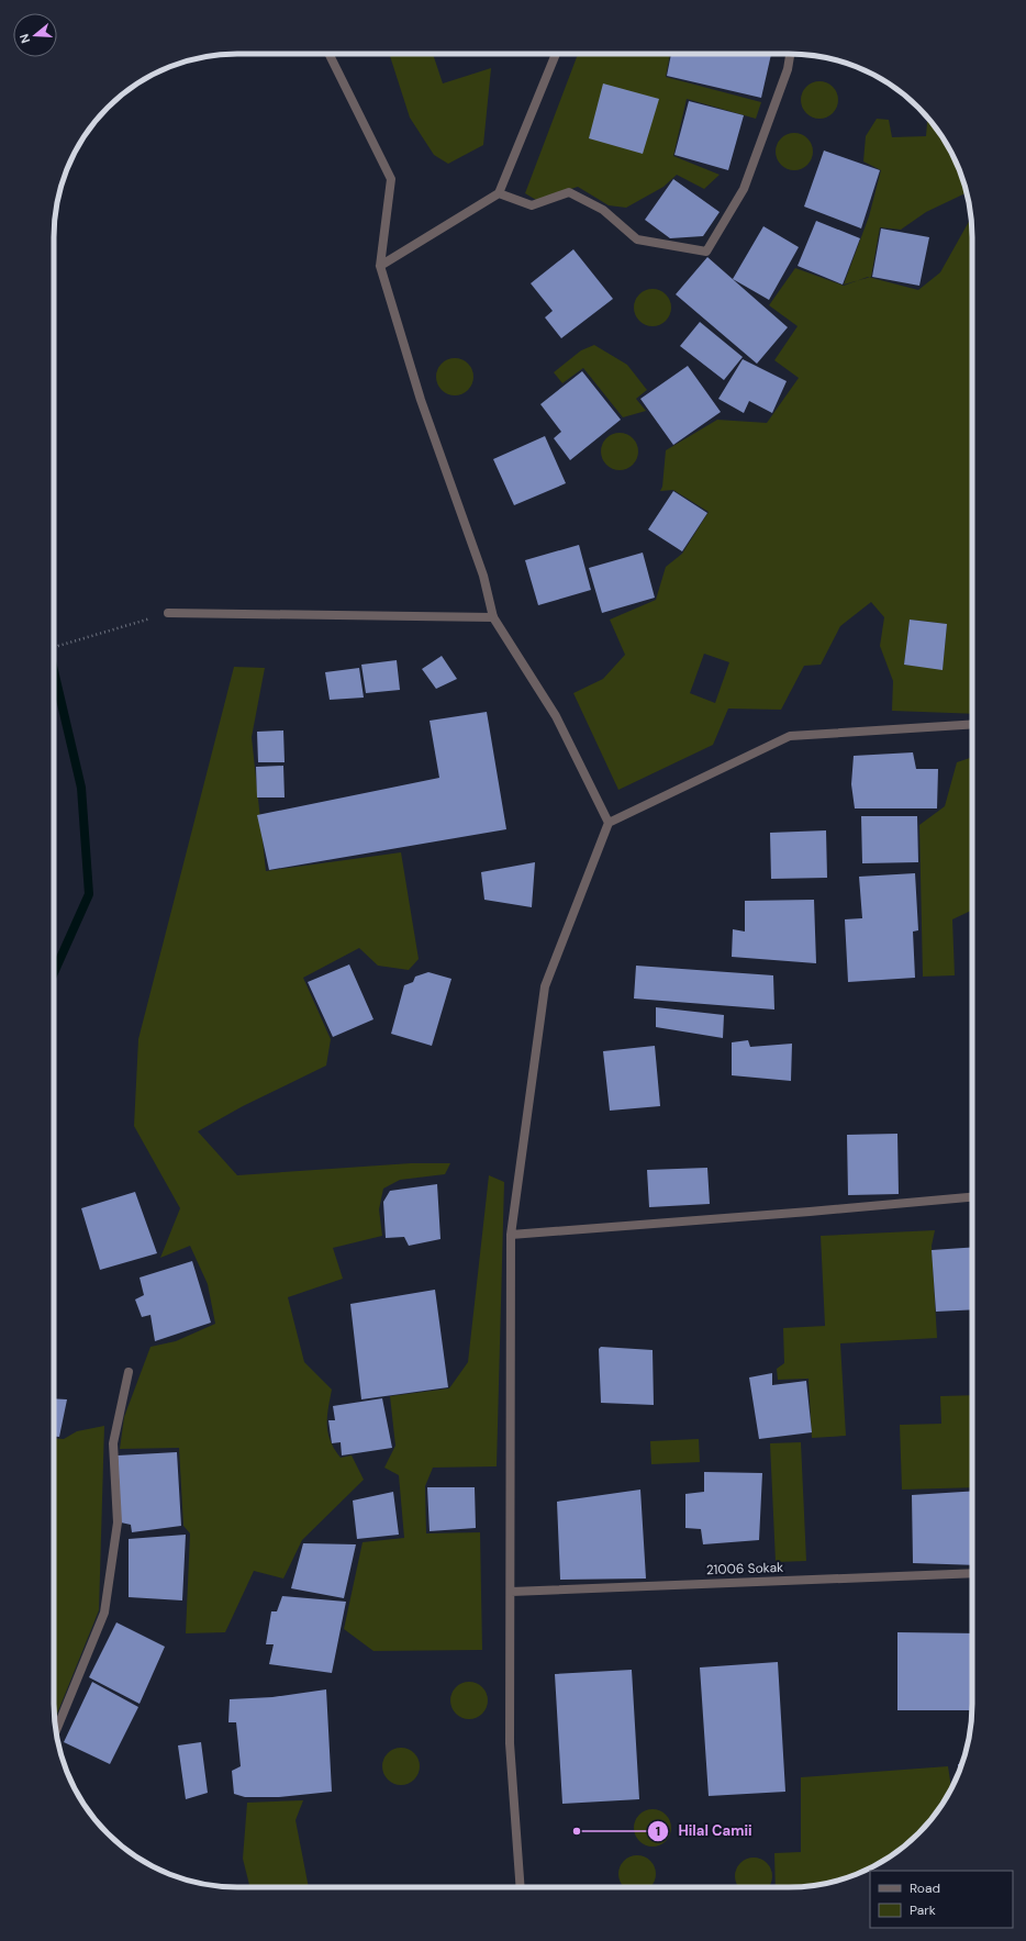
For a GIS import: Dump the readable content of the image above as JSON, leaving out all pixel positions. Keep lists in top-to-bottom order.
{
  "streets": {
    "street": ["21006 Sokak"]
  },
  "places": ["Hilal Camii"],
  "legend": ["Road", "Park"],
  "north": "left"
}
